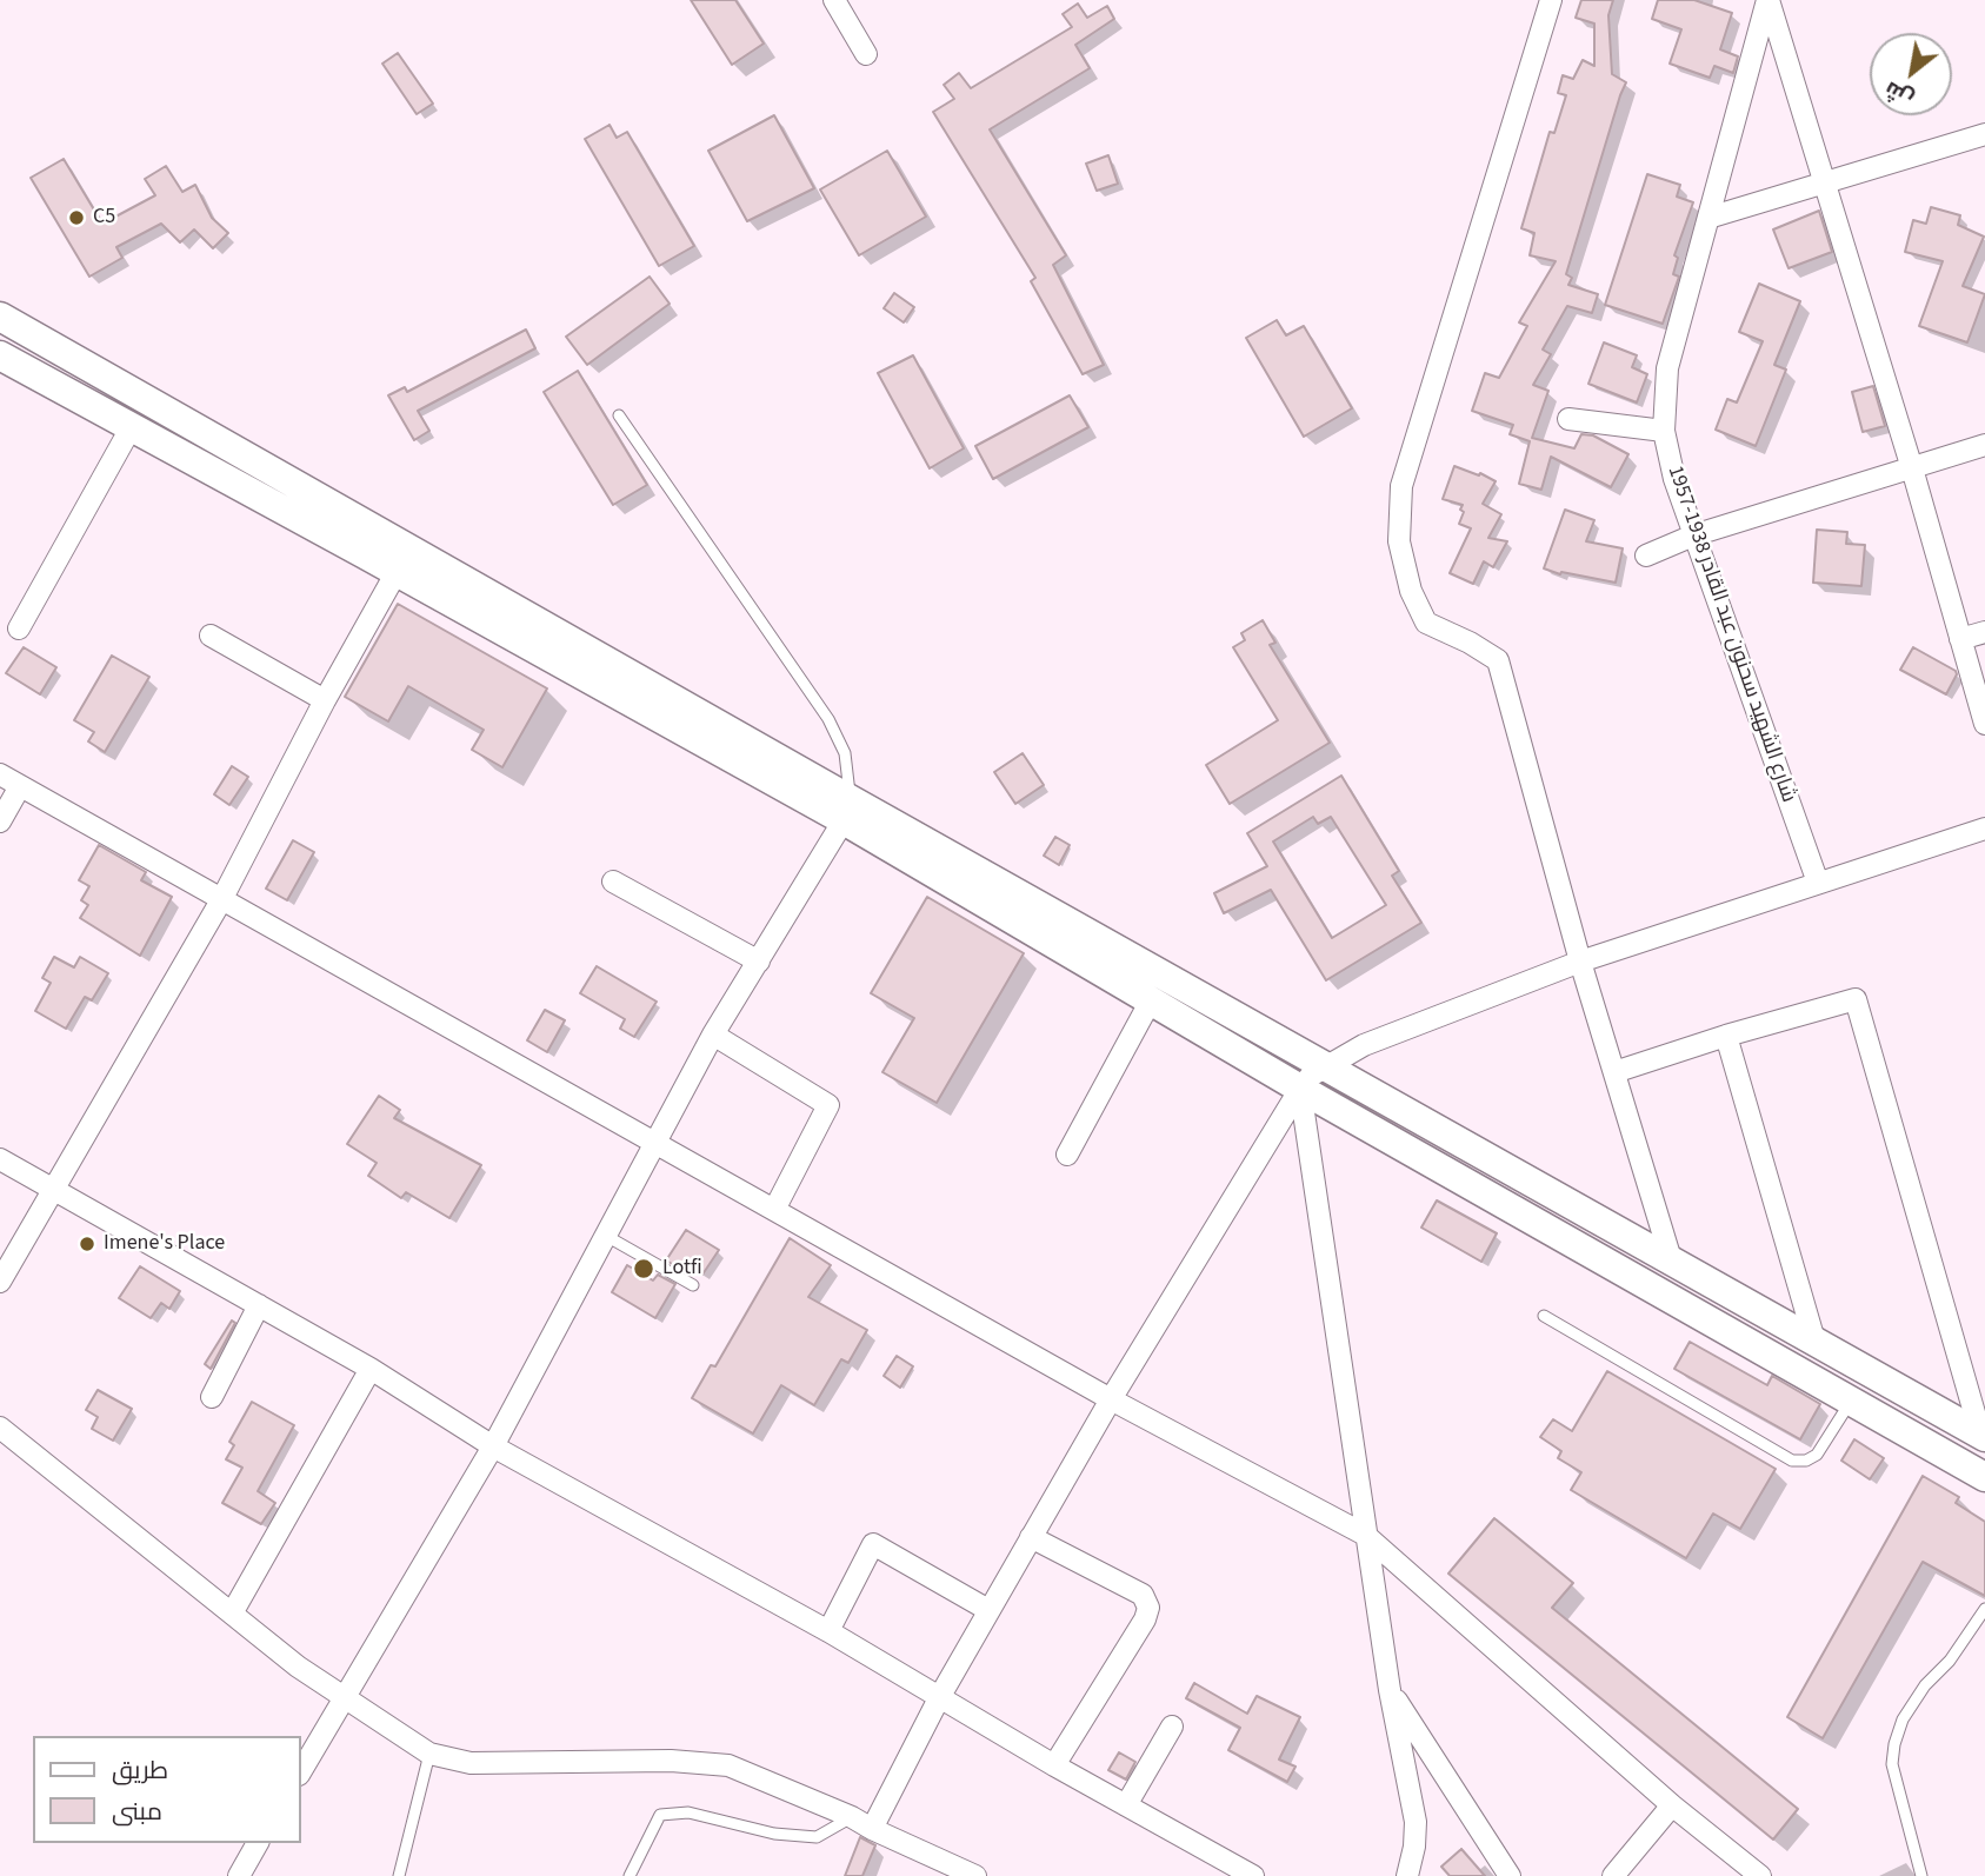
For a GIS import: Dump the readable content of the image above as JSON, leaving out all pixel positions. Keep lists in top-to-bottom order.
{
  "streets": {
    "street": ["شارع الشهيد سحنون عبد القادر 1938-1957"]
  },
  "places": ["C5", "Imene's Place", "Lotfi"],
  "legend": ["طريق", "مبنى"],
  "north": "bottom left"
}
